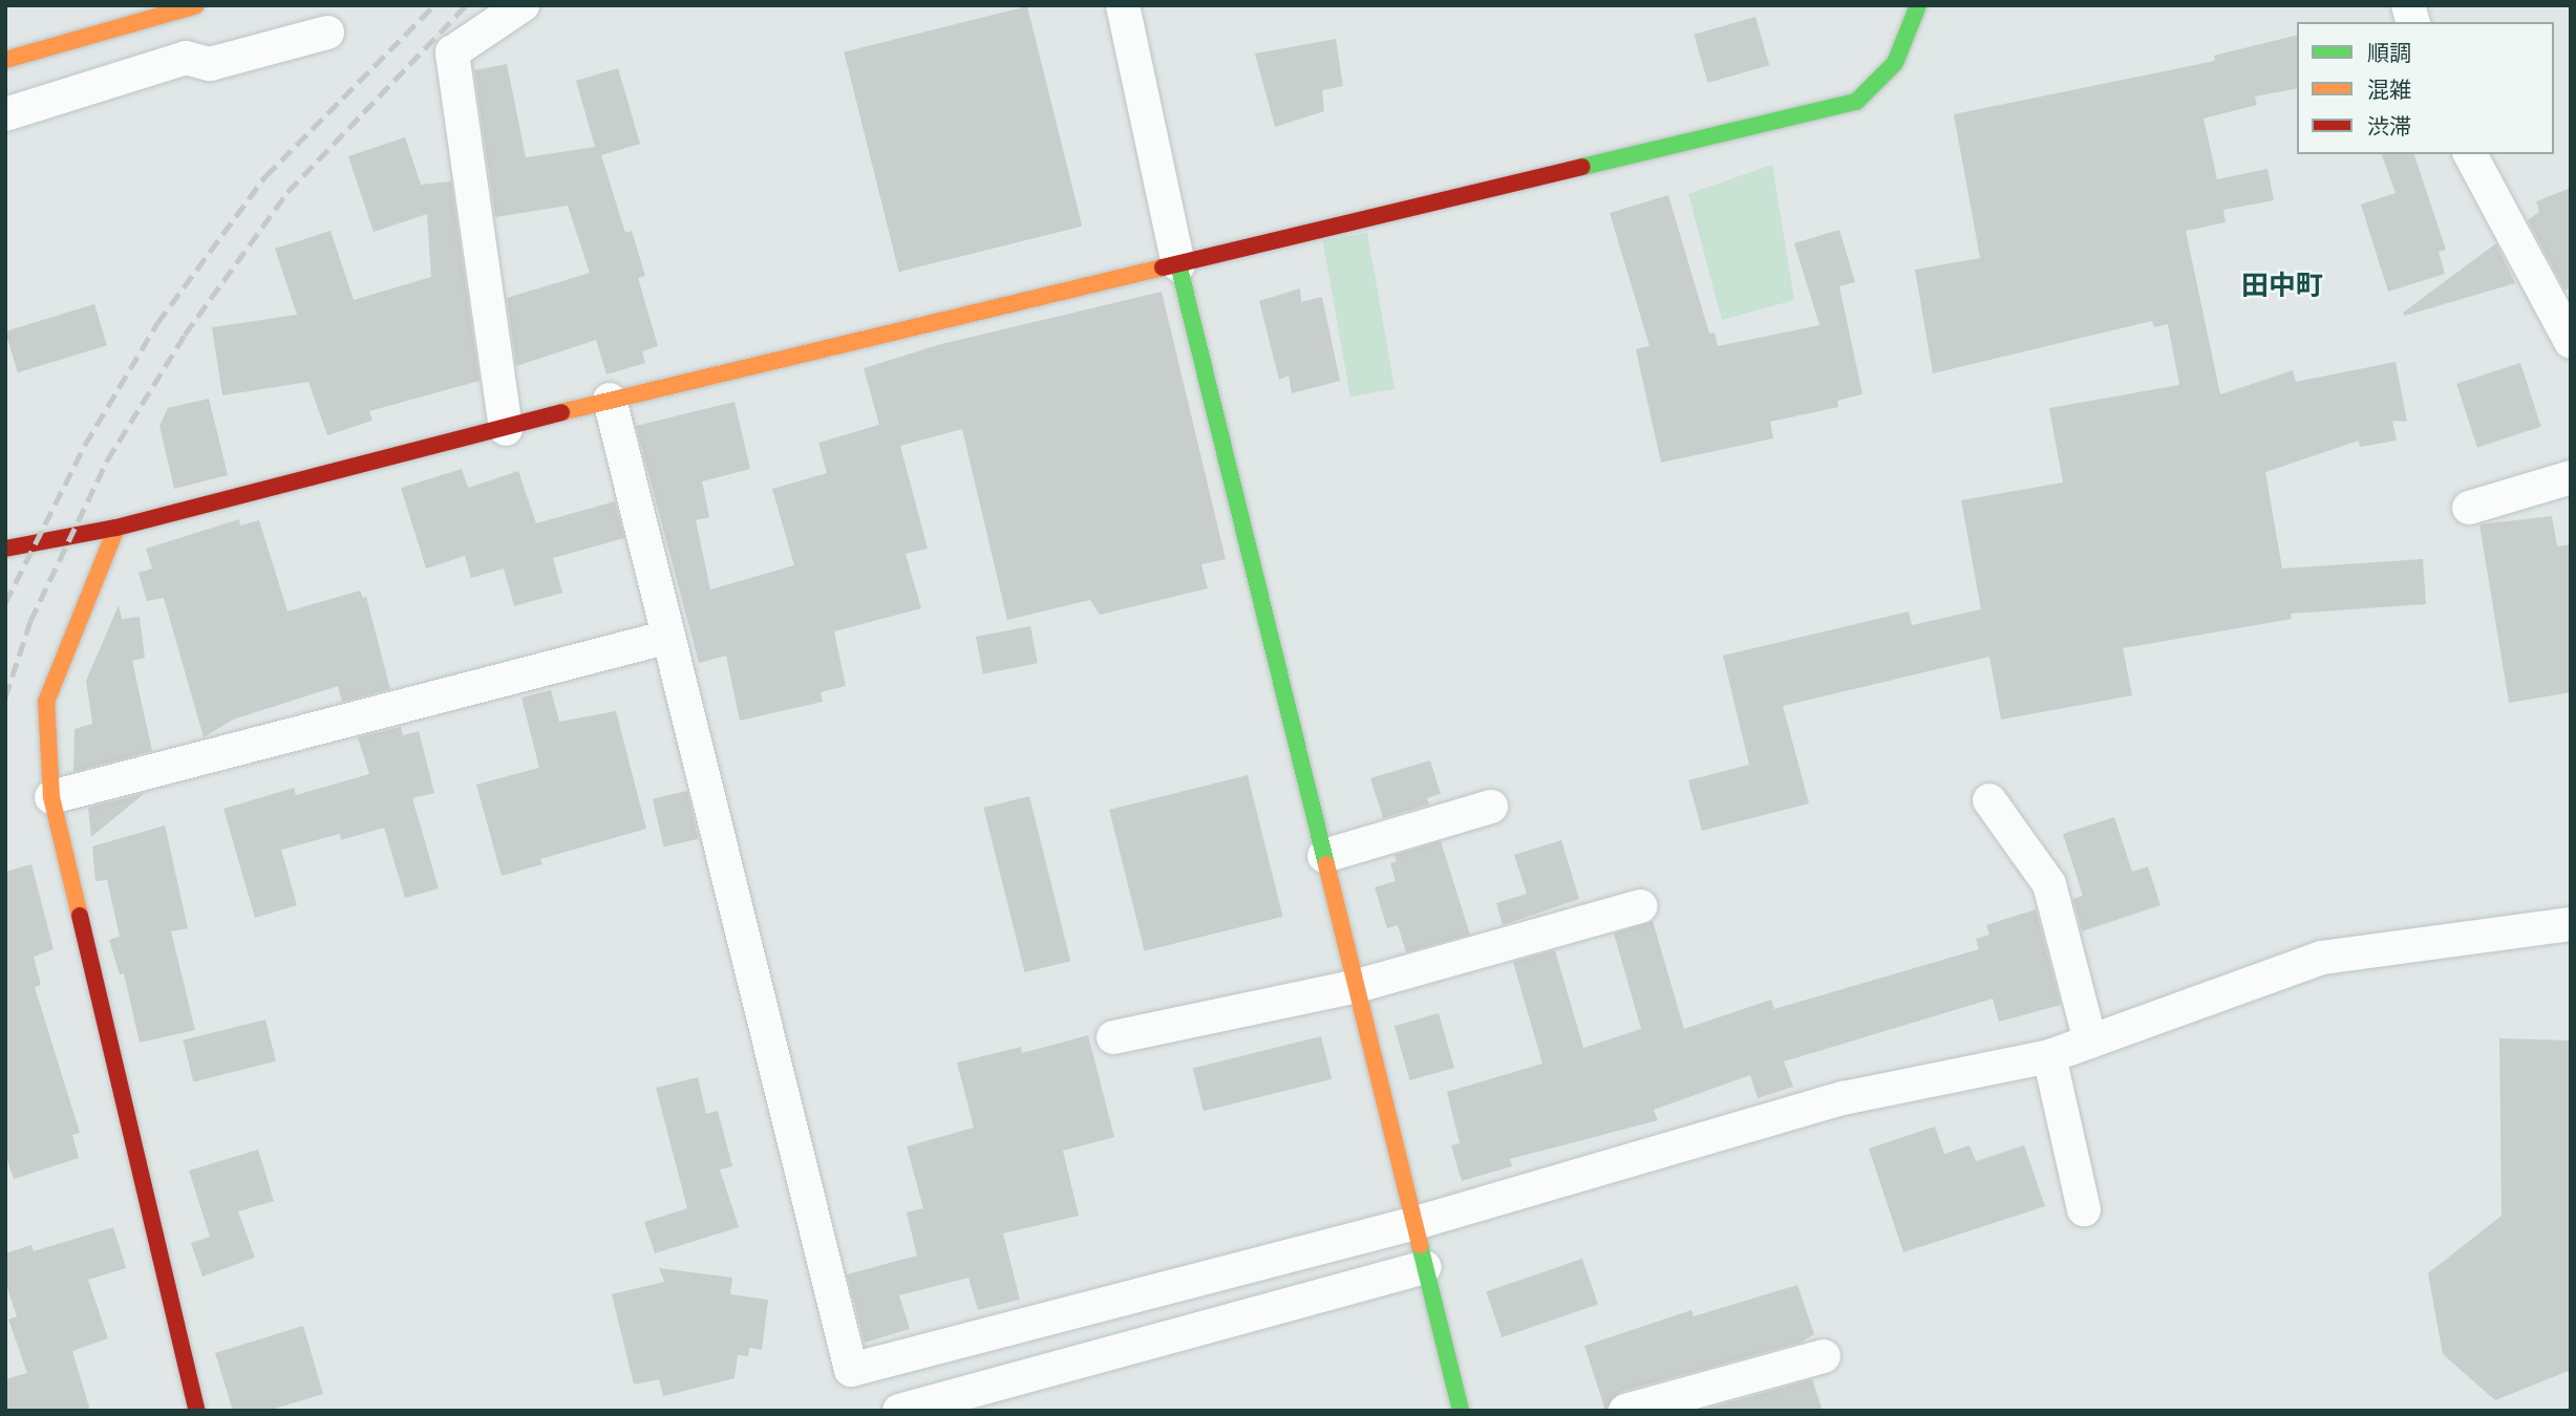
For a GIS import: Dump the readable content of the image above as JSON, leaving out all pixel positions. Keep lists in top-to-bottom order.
{
  "districts": ["田中町"],
  "legend": ["順調", "混雑", "渋滞"]
}
